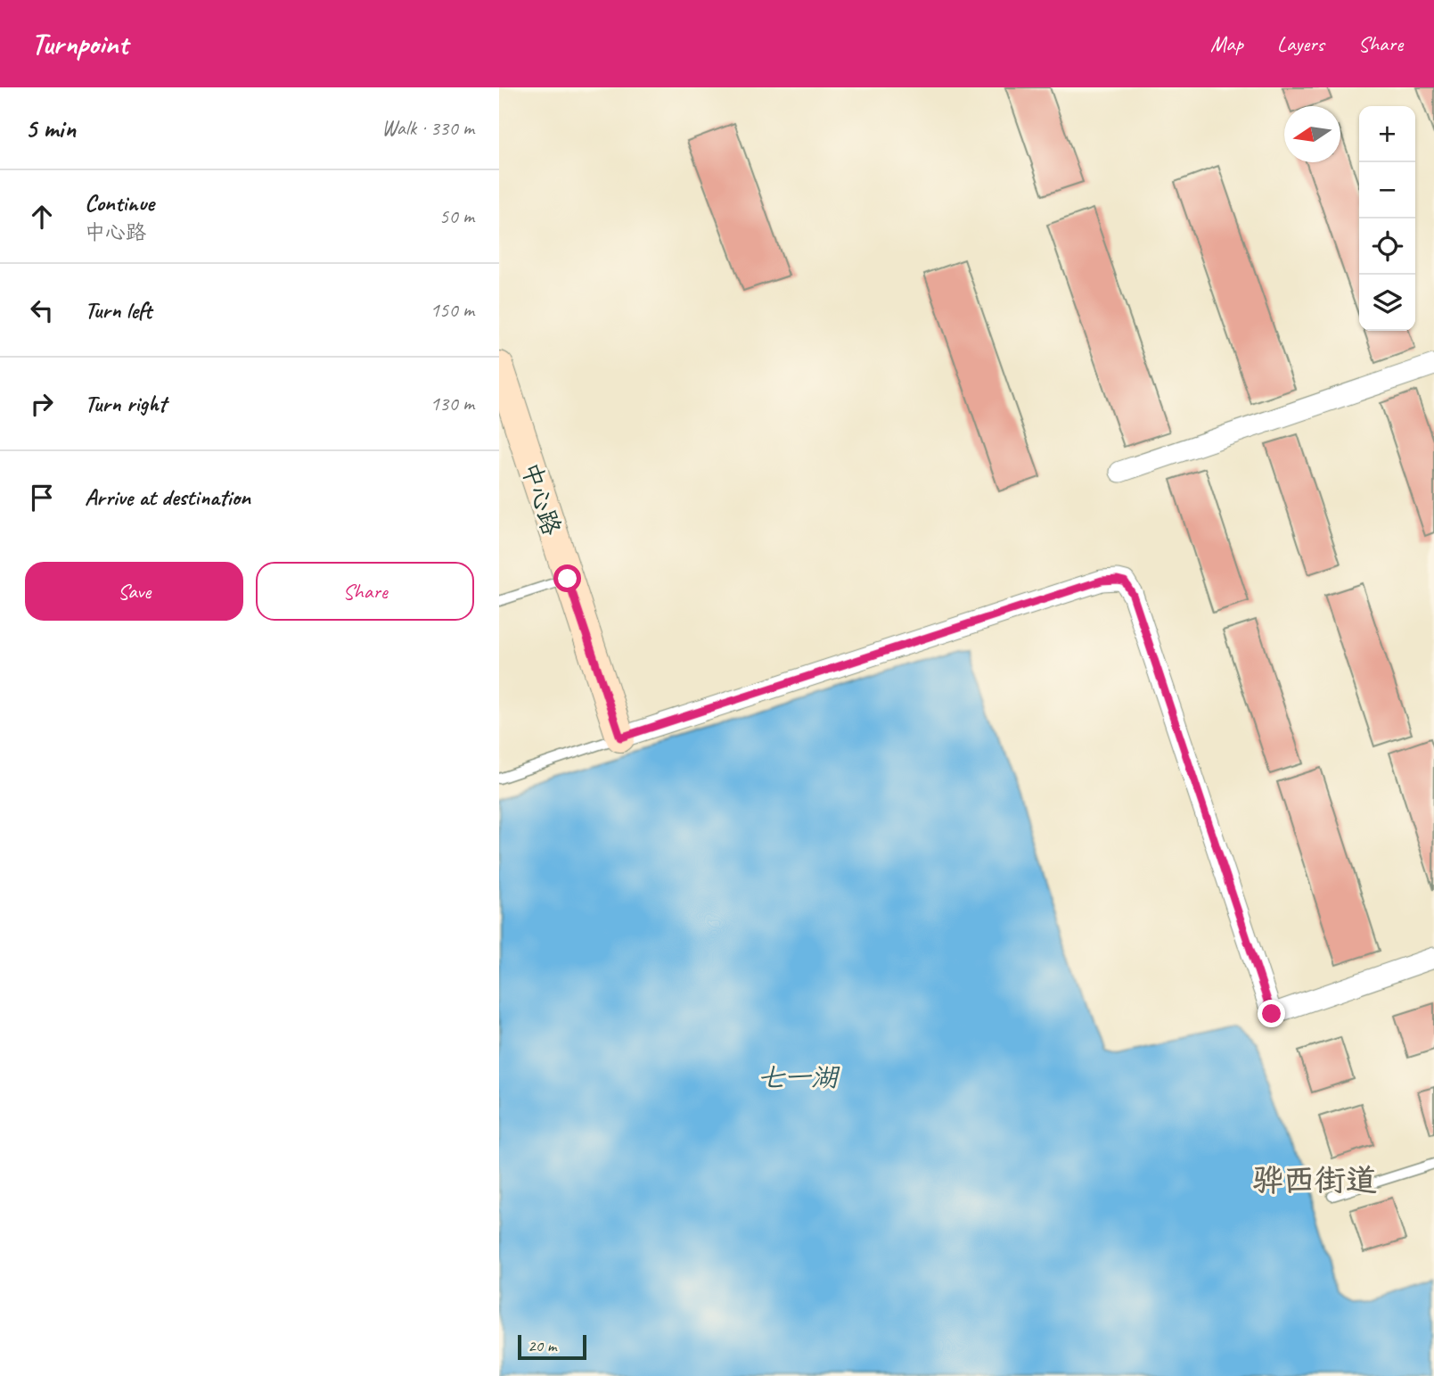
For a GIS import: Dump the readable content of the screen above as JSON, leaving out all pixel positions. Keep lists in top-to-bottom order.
{
  "streets": {
    "street": ["中心路"]
  },
  "districts": ["骅西街道"],
  "water": ["七一湖"],
  "scale_bar": "20 m",
  "north": "left",
  "page": {
    "header": "Turnpoint",
    "nav": ["Map", "Layers", "Share"],
    "heading": ["5 min", "Walk · 330 m"],
    "map_buttons": ["+", "−"],
    "list": [
      ["Continue", "中心路", "50 m"],
      ["Turn left", "150 m"],
      ["Turn right", "130 m"],
      "Arrive at destination"
    ],
    "buttons": ["Save", "Share"],
    "scale": "20 m"
  }
}
